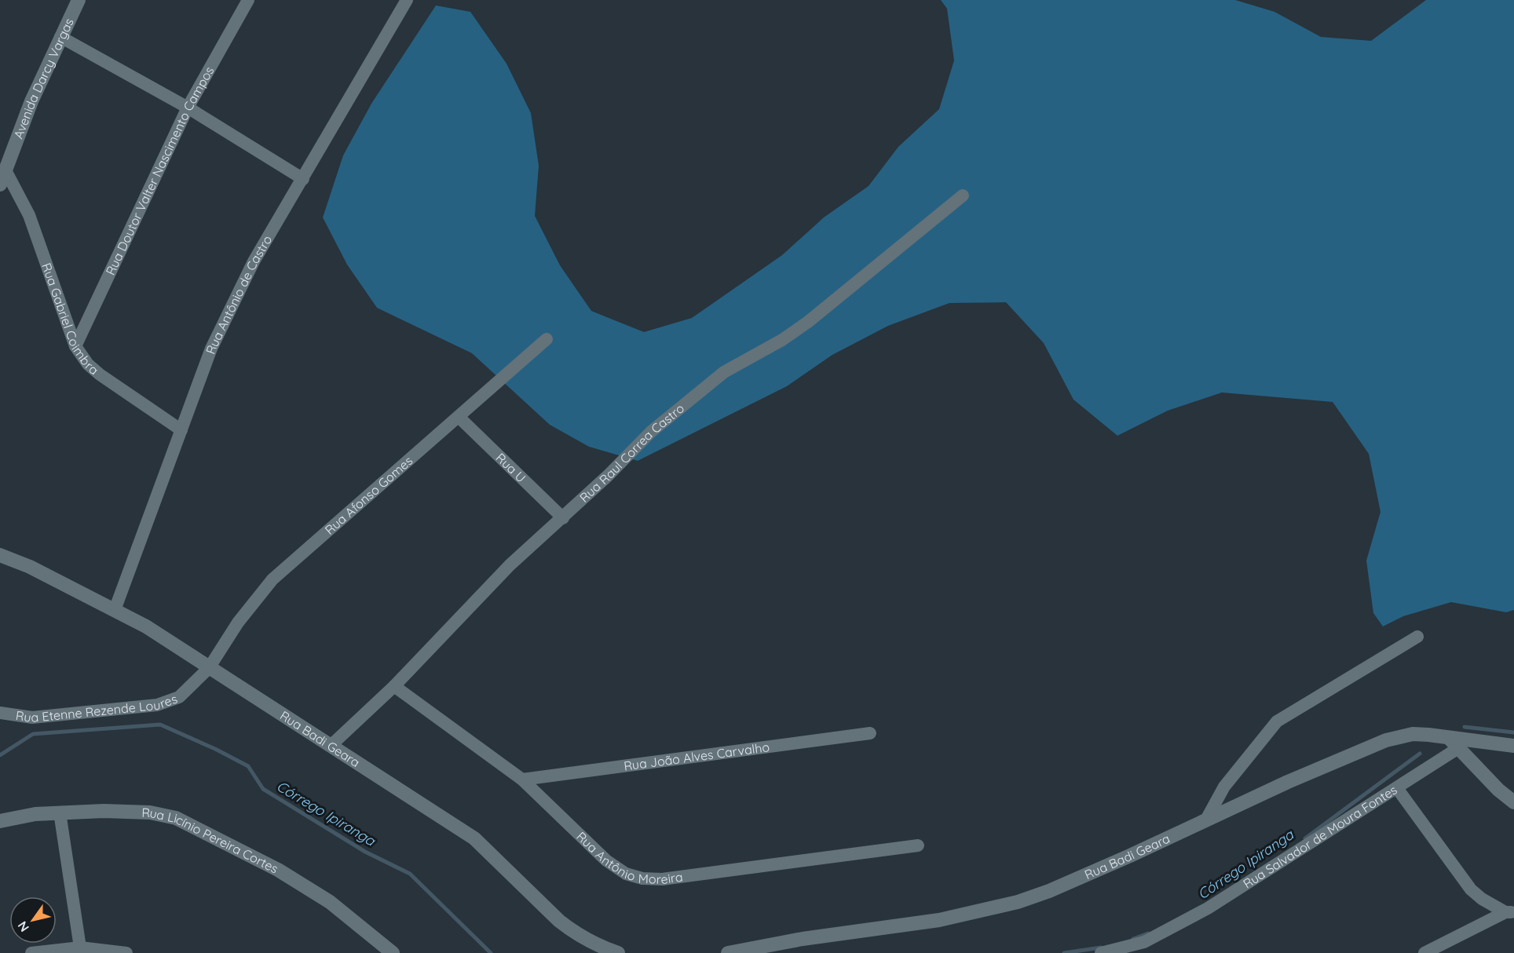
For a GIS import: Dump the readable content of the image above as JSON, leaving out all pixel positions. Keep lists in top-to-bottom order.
{
  "streets": {
    "street": [
      "Avenida Darcy Vargas",
      "Rua Doutor Valter Nascimento Campos",
      "Rua Antônio de Castro",
      "Rua Gabriel Coimbra",
      "Rua Raul Correa Castro",
      "Rua U",
      "Rua Afonso Gomes",
      "Rua Etenne Rezende Loures",
      "Rua Badi Geara",
      "Rua João Alves Carvalho",
      "Rua Salvador de Moura Fontes",
      "Rua Licínio Pereira Cortes",
      "Rua Antônio Moreira"
    ]
  },
  "crossings": [
    ["Avenida Darcy Vargas", "Rua Gabriel Coimbra"],
    ["Rua Doutor Valter Nascimento Campos", "Rua Gabriel Coimbra"],
    ["Rua Antônio de Castro", "Rua Gabriel Coimbra"],
    ["Rua Antônio de Castro", "Rua Badi Geara"],
    ["Rua Raul Correa Castro", "Rua U"],
    ["Rua Raul Correa Castro", "Rua Badi Geara"],
    ["Rua Raul Correa Castro", "Rua Antônio Moreira"],
    ["Rua U", "Rua Afonso Gomes"],
    ["Rua Afonso Gomes", "Rua Etenne Rezende Loures"],
    ["Rua Afonso Gomes", "Rua Badi Geara"],
    ["Rua Etenne Rezende Loures", "Rua Badi Geara"],
    ["Rua Badi Geara", "Rua Salvador de Moura Fontes"],
    ["Rua João Alves Carvalho", "Rua Antônio Moreira"]
  ],
  "water": ["Córrego Ipiranga"],
  "north": "bottom left"
}
